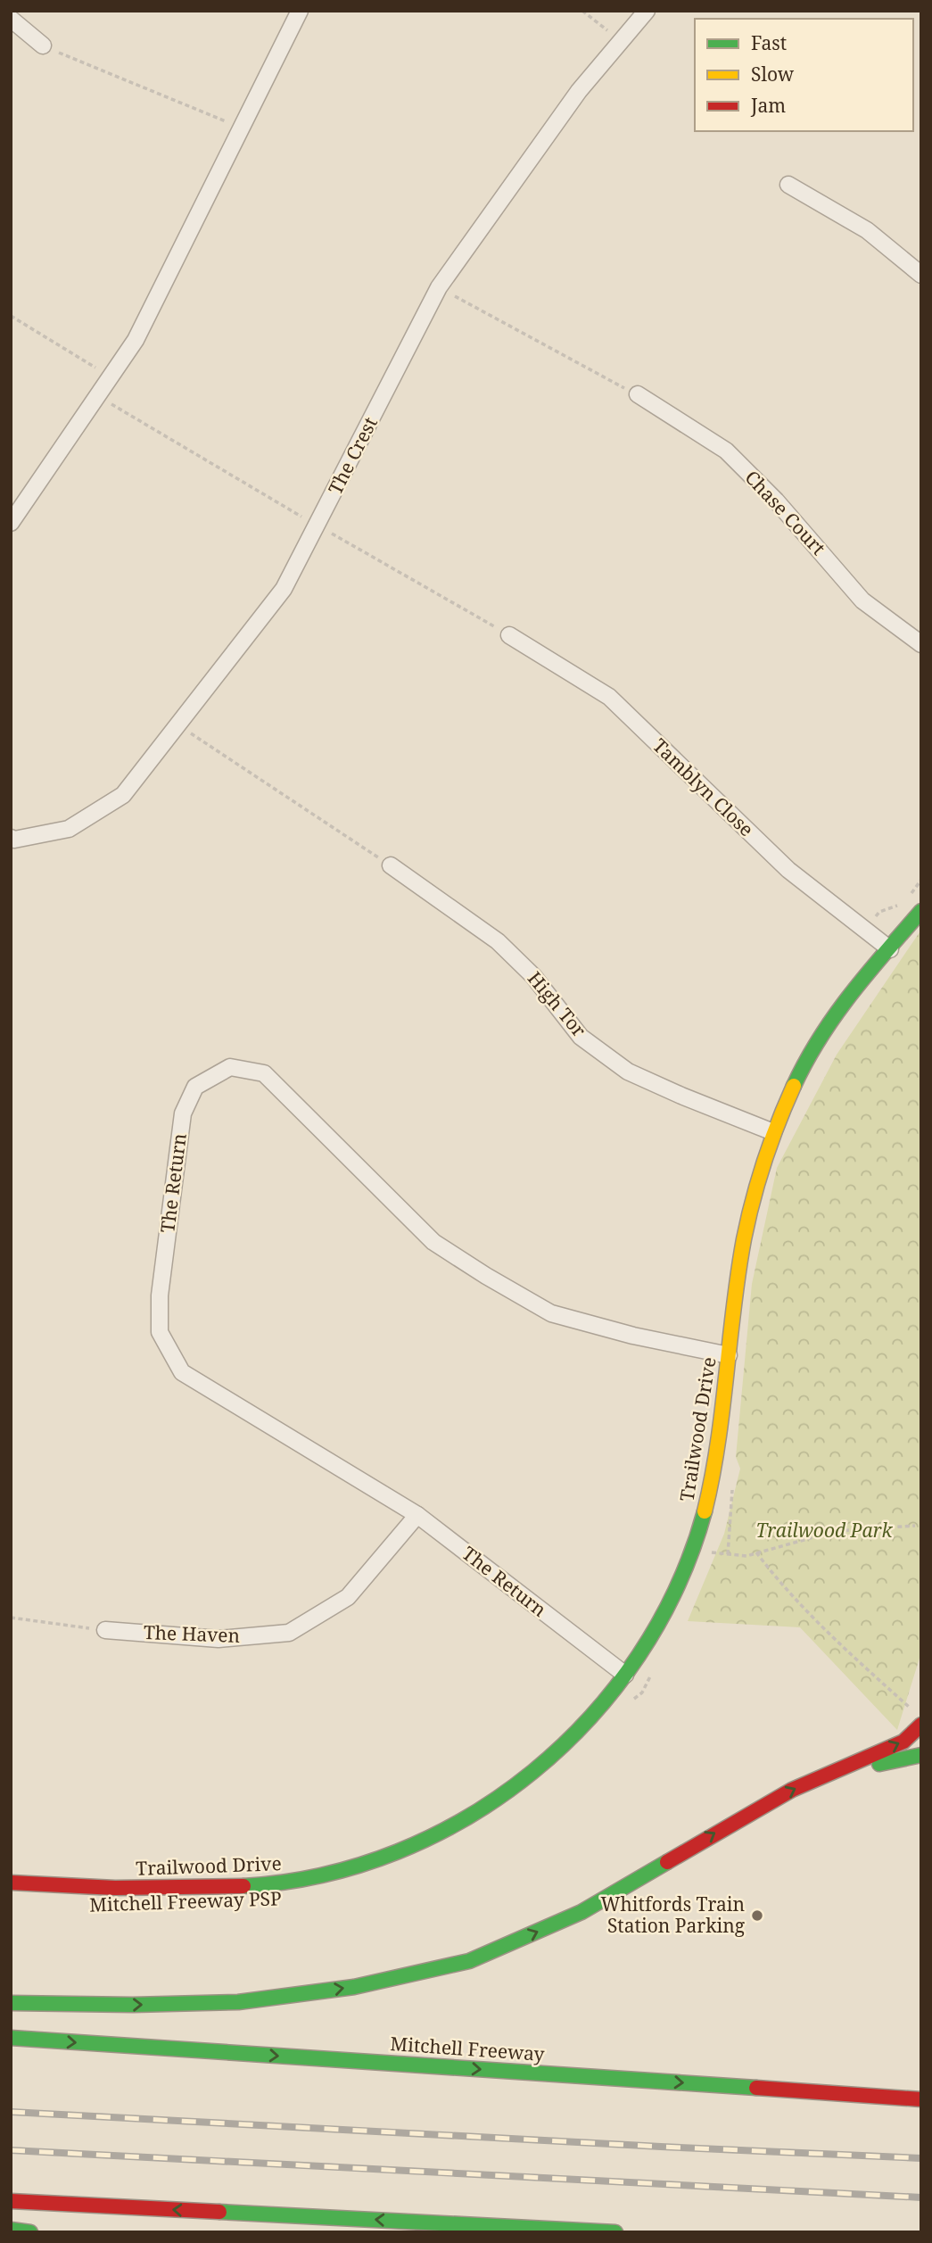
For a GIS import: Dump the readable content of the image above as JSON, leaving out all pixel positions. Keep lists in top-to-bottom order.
{
  "streets": {
    "main road": ["Trailwood Drive", "Mitchell Freeway"],
    "street": [
      "The Crest",
      "Chase Court",
      "Tamblyn Close",
      "High Tor",
      "The Return",
      "The Haven"
    ]
  },
  "crossings": [
    ["Tamblyn Close", "Trailwood Drive"],
    ["High Tor", "Trailwood Drive"],
    ["The Return", "Trailwood Drive"],
    ["The Return", "The Haven"]
  ],
  "parks": ["Trailwood Park"],
  "places": ["Whitfords Train Station Parking"],
  "legend": ["Fast", "Slow", "Jam"]
}
